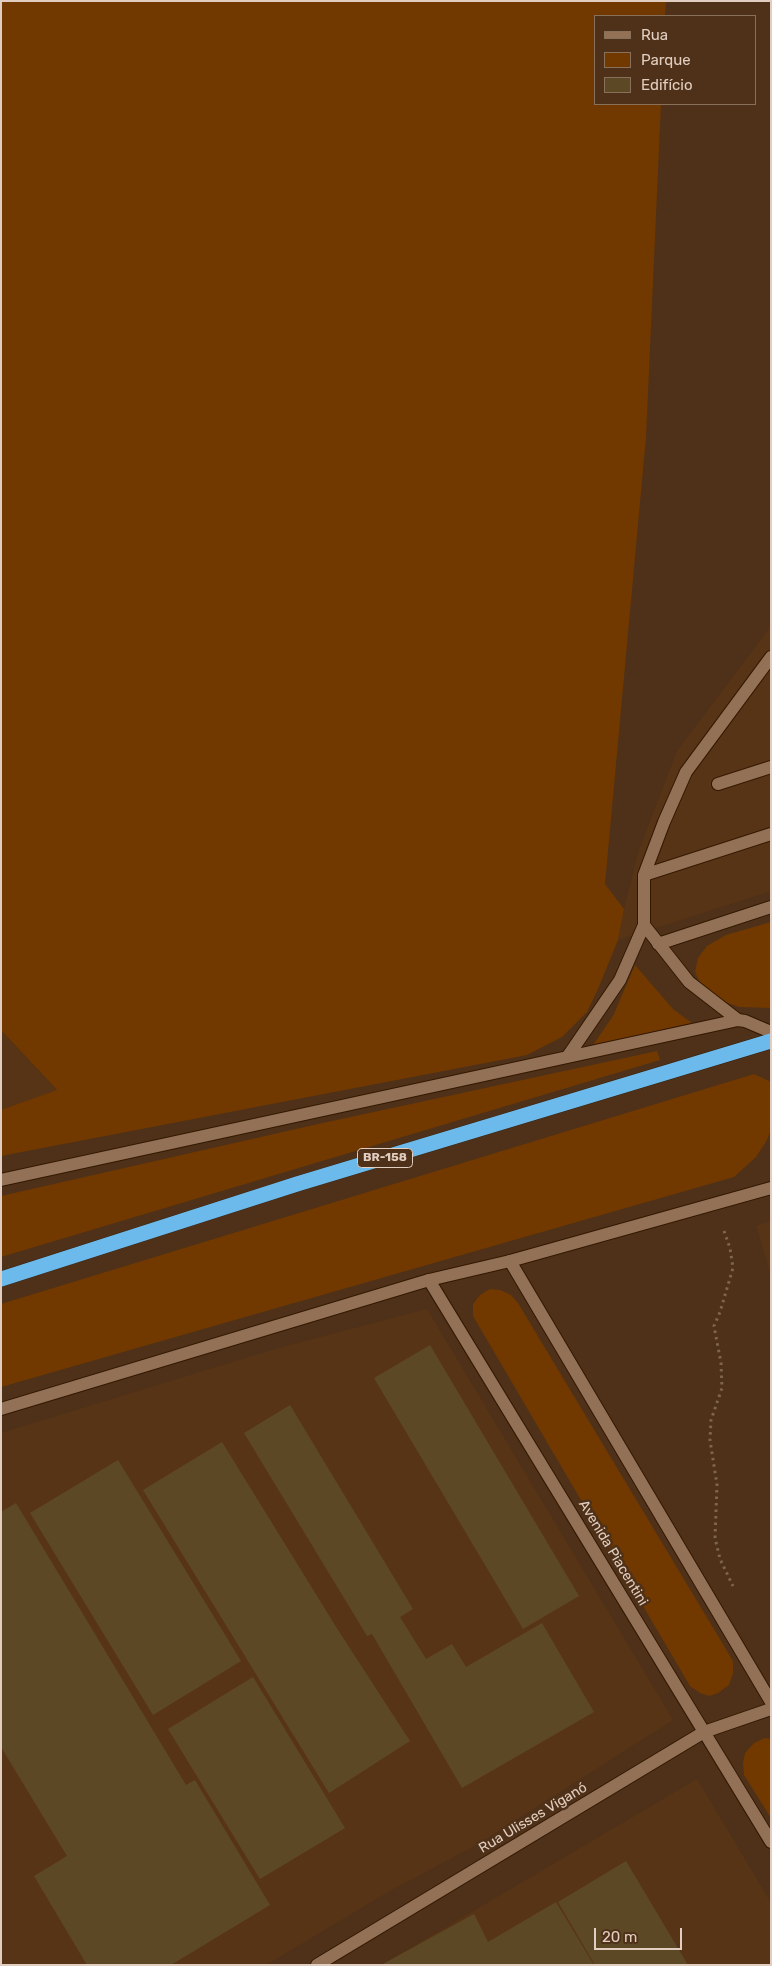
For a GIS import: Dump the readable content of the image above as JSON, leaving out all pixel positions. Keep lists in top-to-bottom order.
{
  "streets": {
    "highway": ["BR-158"],
    "street": ["Avenida Piacentini", "Rua Ulisses Viganó"]
  },
  "crossings": [
    ["Avenida Piacentini", "Rua Ulisses Viganó"]
  ],
  "legend": ["Rua", "Parque", "Edifício"],
  "scale_bar": "20 m"
}
